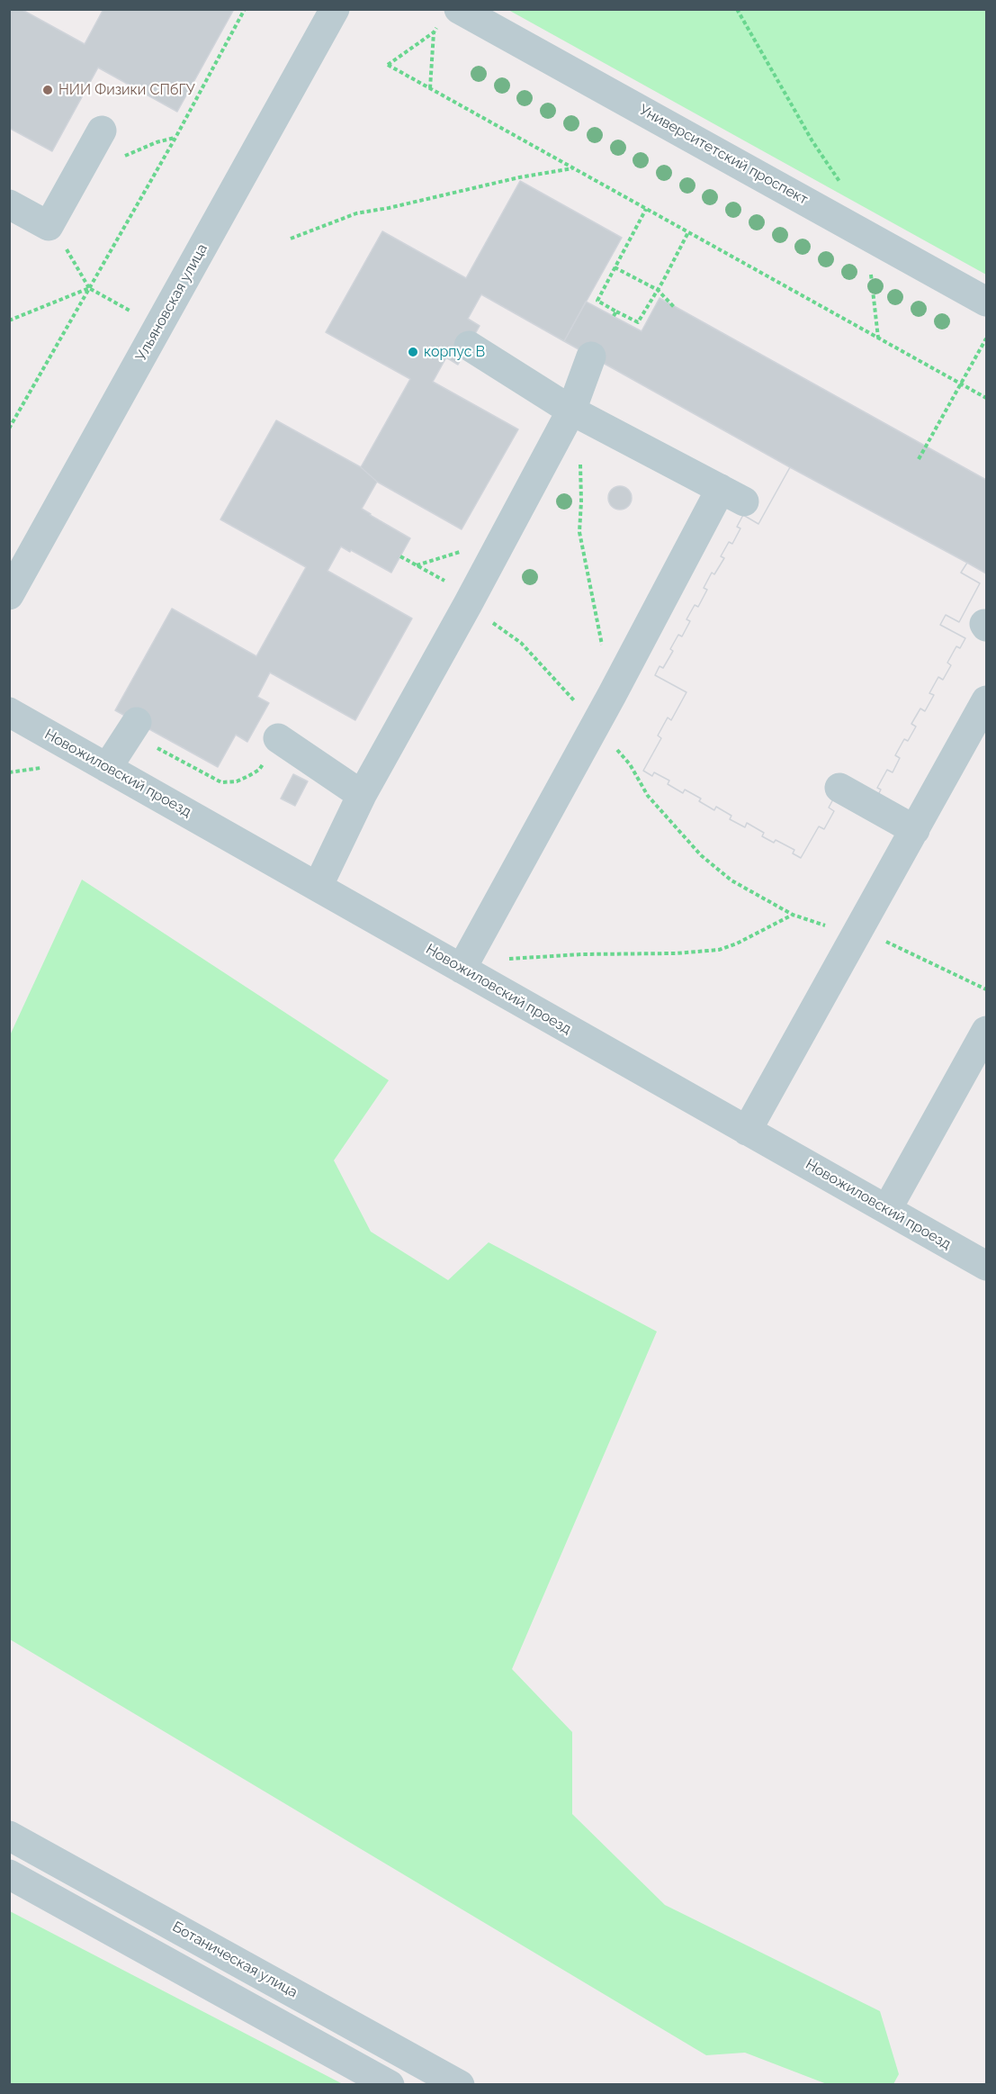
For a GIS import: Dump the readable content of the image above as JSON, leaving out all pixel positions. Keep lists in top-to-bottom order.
{
  "streets": {
    "street": [
      "Университетский проспект",
      "Ульяновская улица",
      "Новожиловский проезд",
      "Ботаническая улица"
    ]
  },
  "places": ["НИИ Физики СПбГУ", "корпус В"]
}
